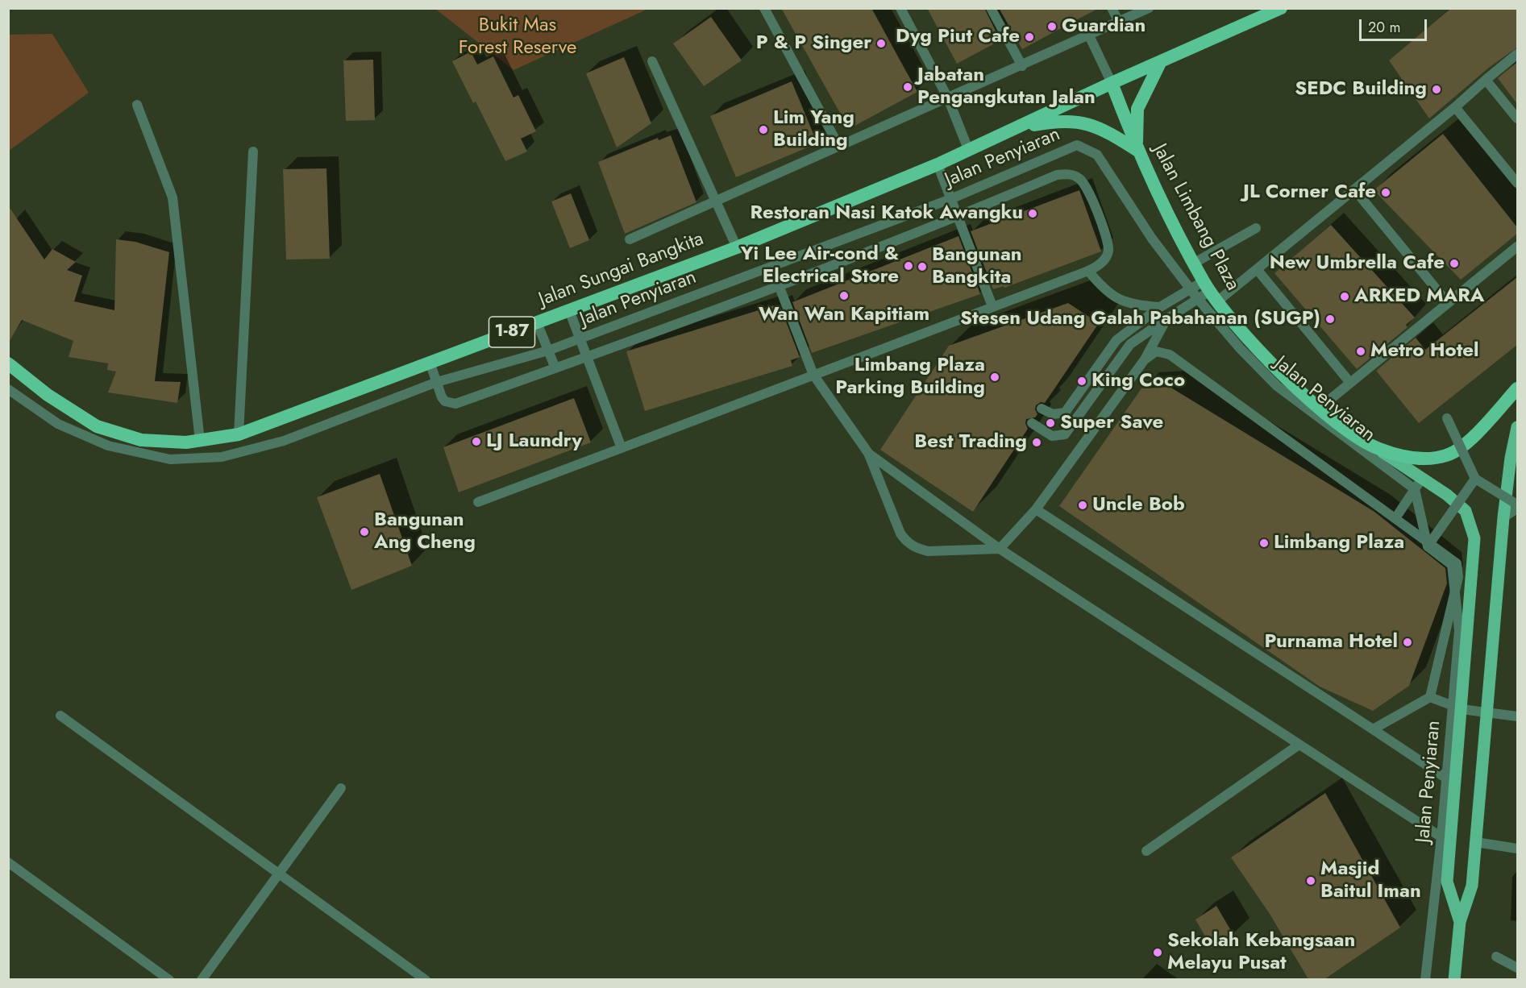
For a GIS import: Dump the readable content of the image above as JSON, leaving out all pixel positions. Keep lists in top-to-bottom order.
{
  "streets": {
    "highway": ["Jalan Limbang Plaza", "Jalan Sungai Bangkita", "1-87"],
    "street": ["Jalan Penyiaran"]
  },
  "crossings": [
    ["Jalan Limbang Plaza", "Jalan Sungai Bangkita"],
    ["Jalan Limbang Plaza", "1-87"],
    ["Jalan Sungai Bangkita", "1-87"]
  ],
  "parks": ["Bukit Mas Forest Reserve"],
  "places": [
    "Guardian",
    "Dyg Piut Cafe",
    "P & P Singer",
    "Jabatan Pengangkutan Jalan",
    "SEDC Building",
    "Lim Yang Building",
    "JL Corner Cafe",
    "Restoran Nasi Katok Awangku",
    "New Umbrella Cafe",
    "Yi Lee Air-cond & Electrical Store",
    "Bangunan Bangkita",
    "Wan Wan Kapitiam",
    "ARKED MARA",
    "Stesen Udang Galah Pabahanan (SUGP)",
    "Metro Hotel",
    "Limbang Plaza Parking Building",
    "King Coco",
    "Super Save",
    "LJ Laundry",
    "Best Trading",
    "Uncle Bob",
    "Bangunan Ang Cheng",
    "Limbang Plaza",
    "Purnama Hotel",
    "Masjid Baitul Iman",
    "Sekolah Kebangsaan Melayu Pusat"
  ],
  "scale_bar": "20 m"
}
